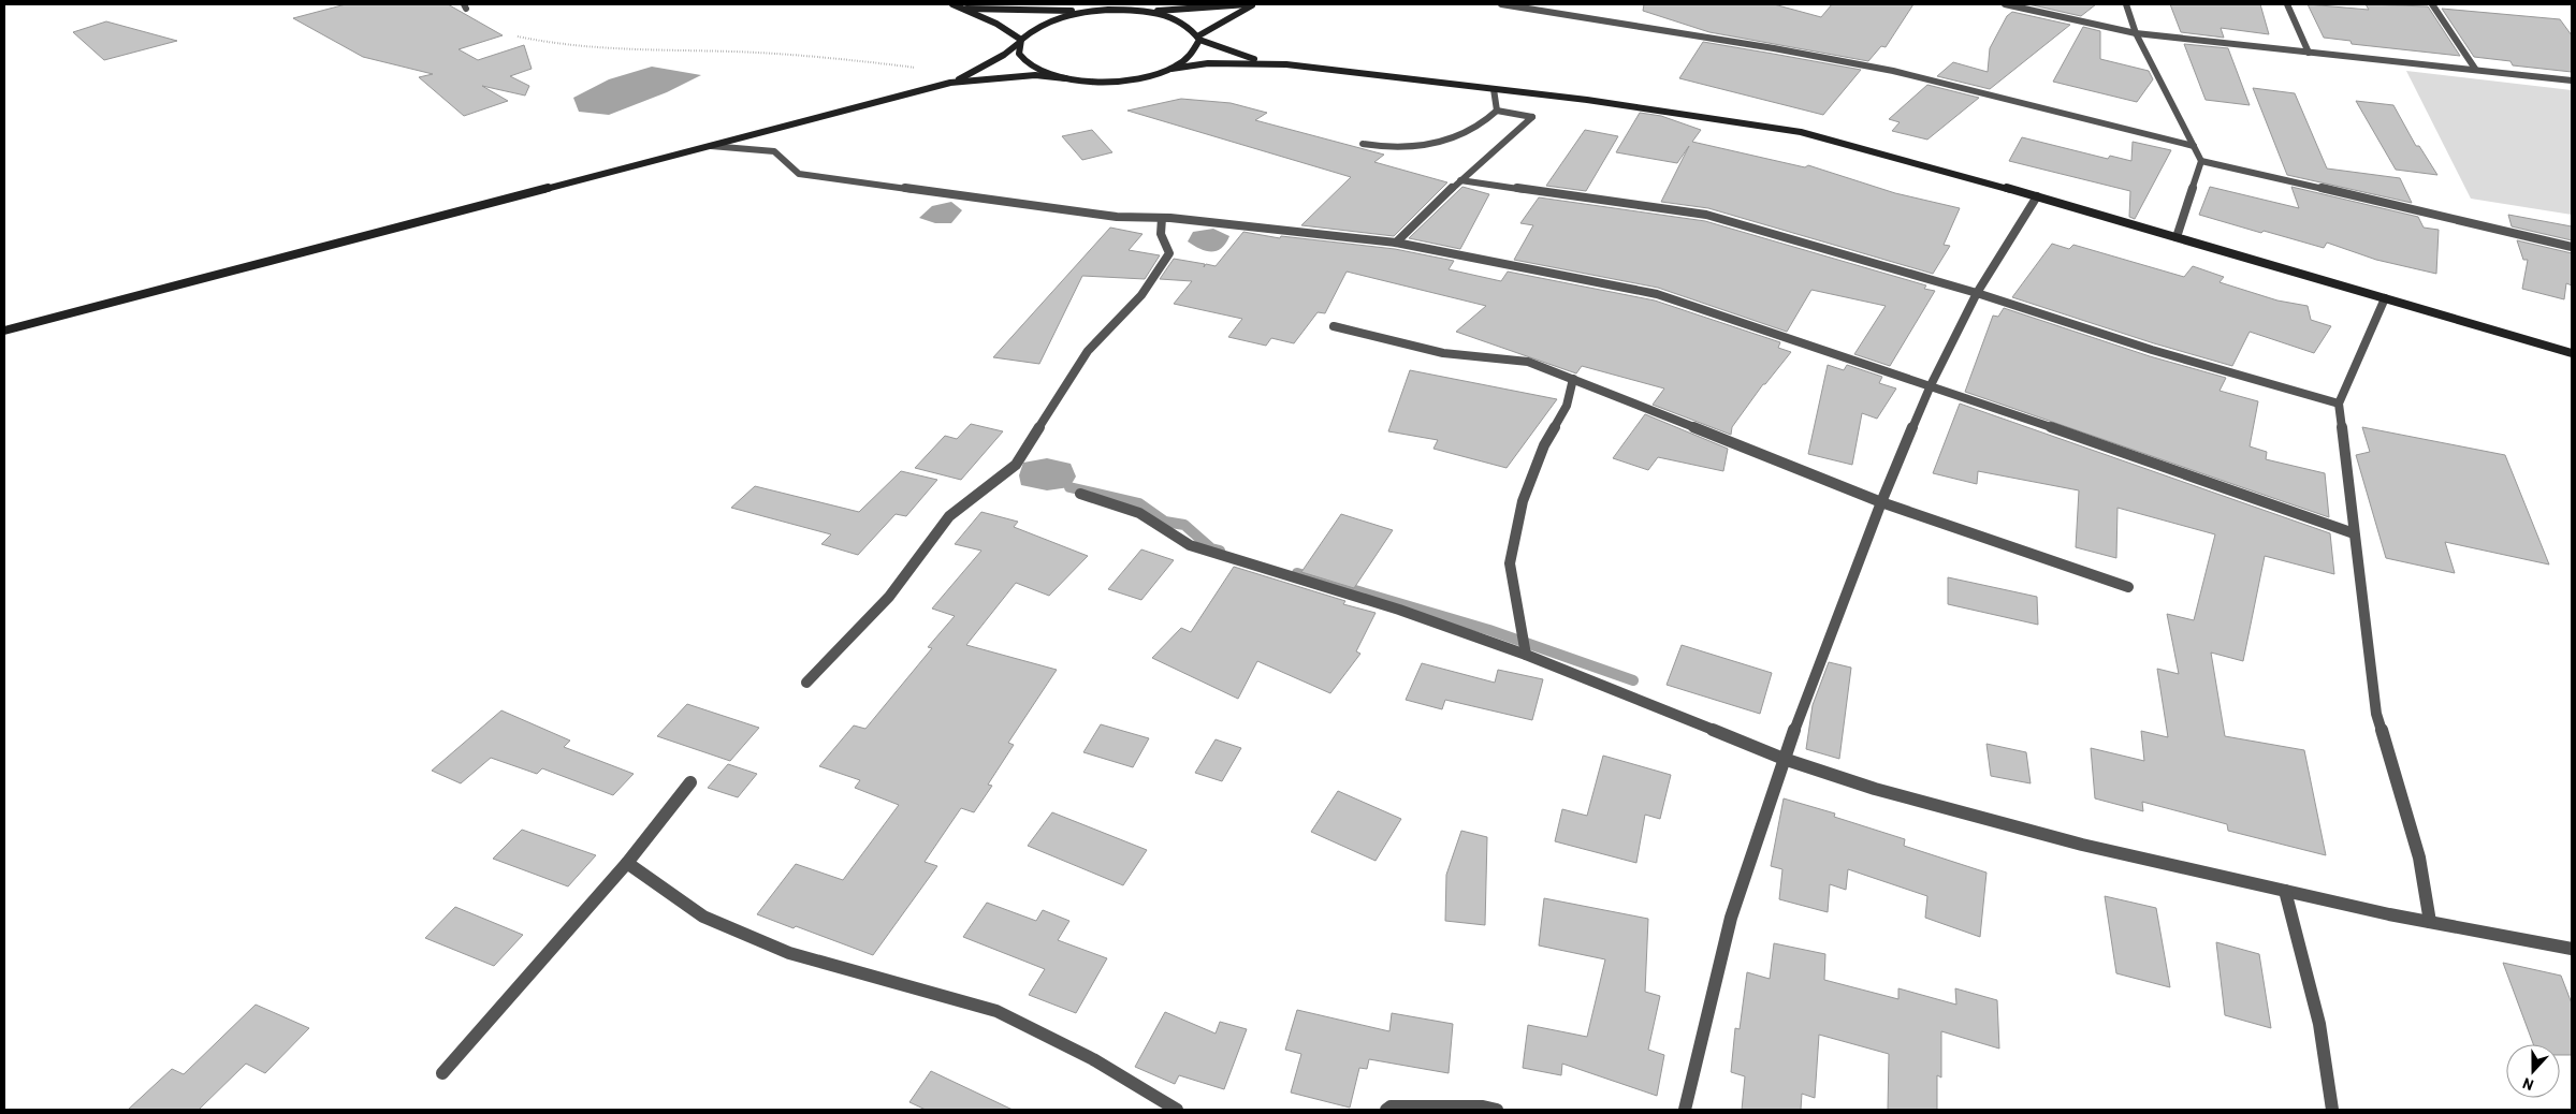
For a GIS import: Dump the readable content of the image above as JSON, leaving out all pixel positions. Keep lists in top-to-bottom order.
{
  "north": "bottom"
}
